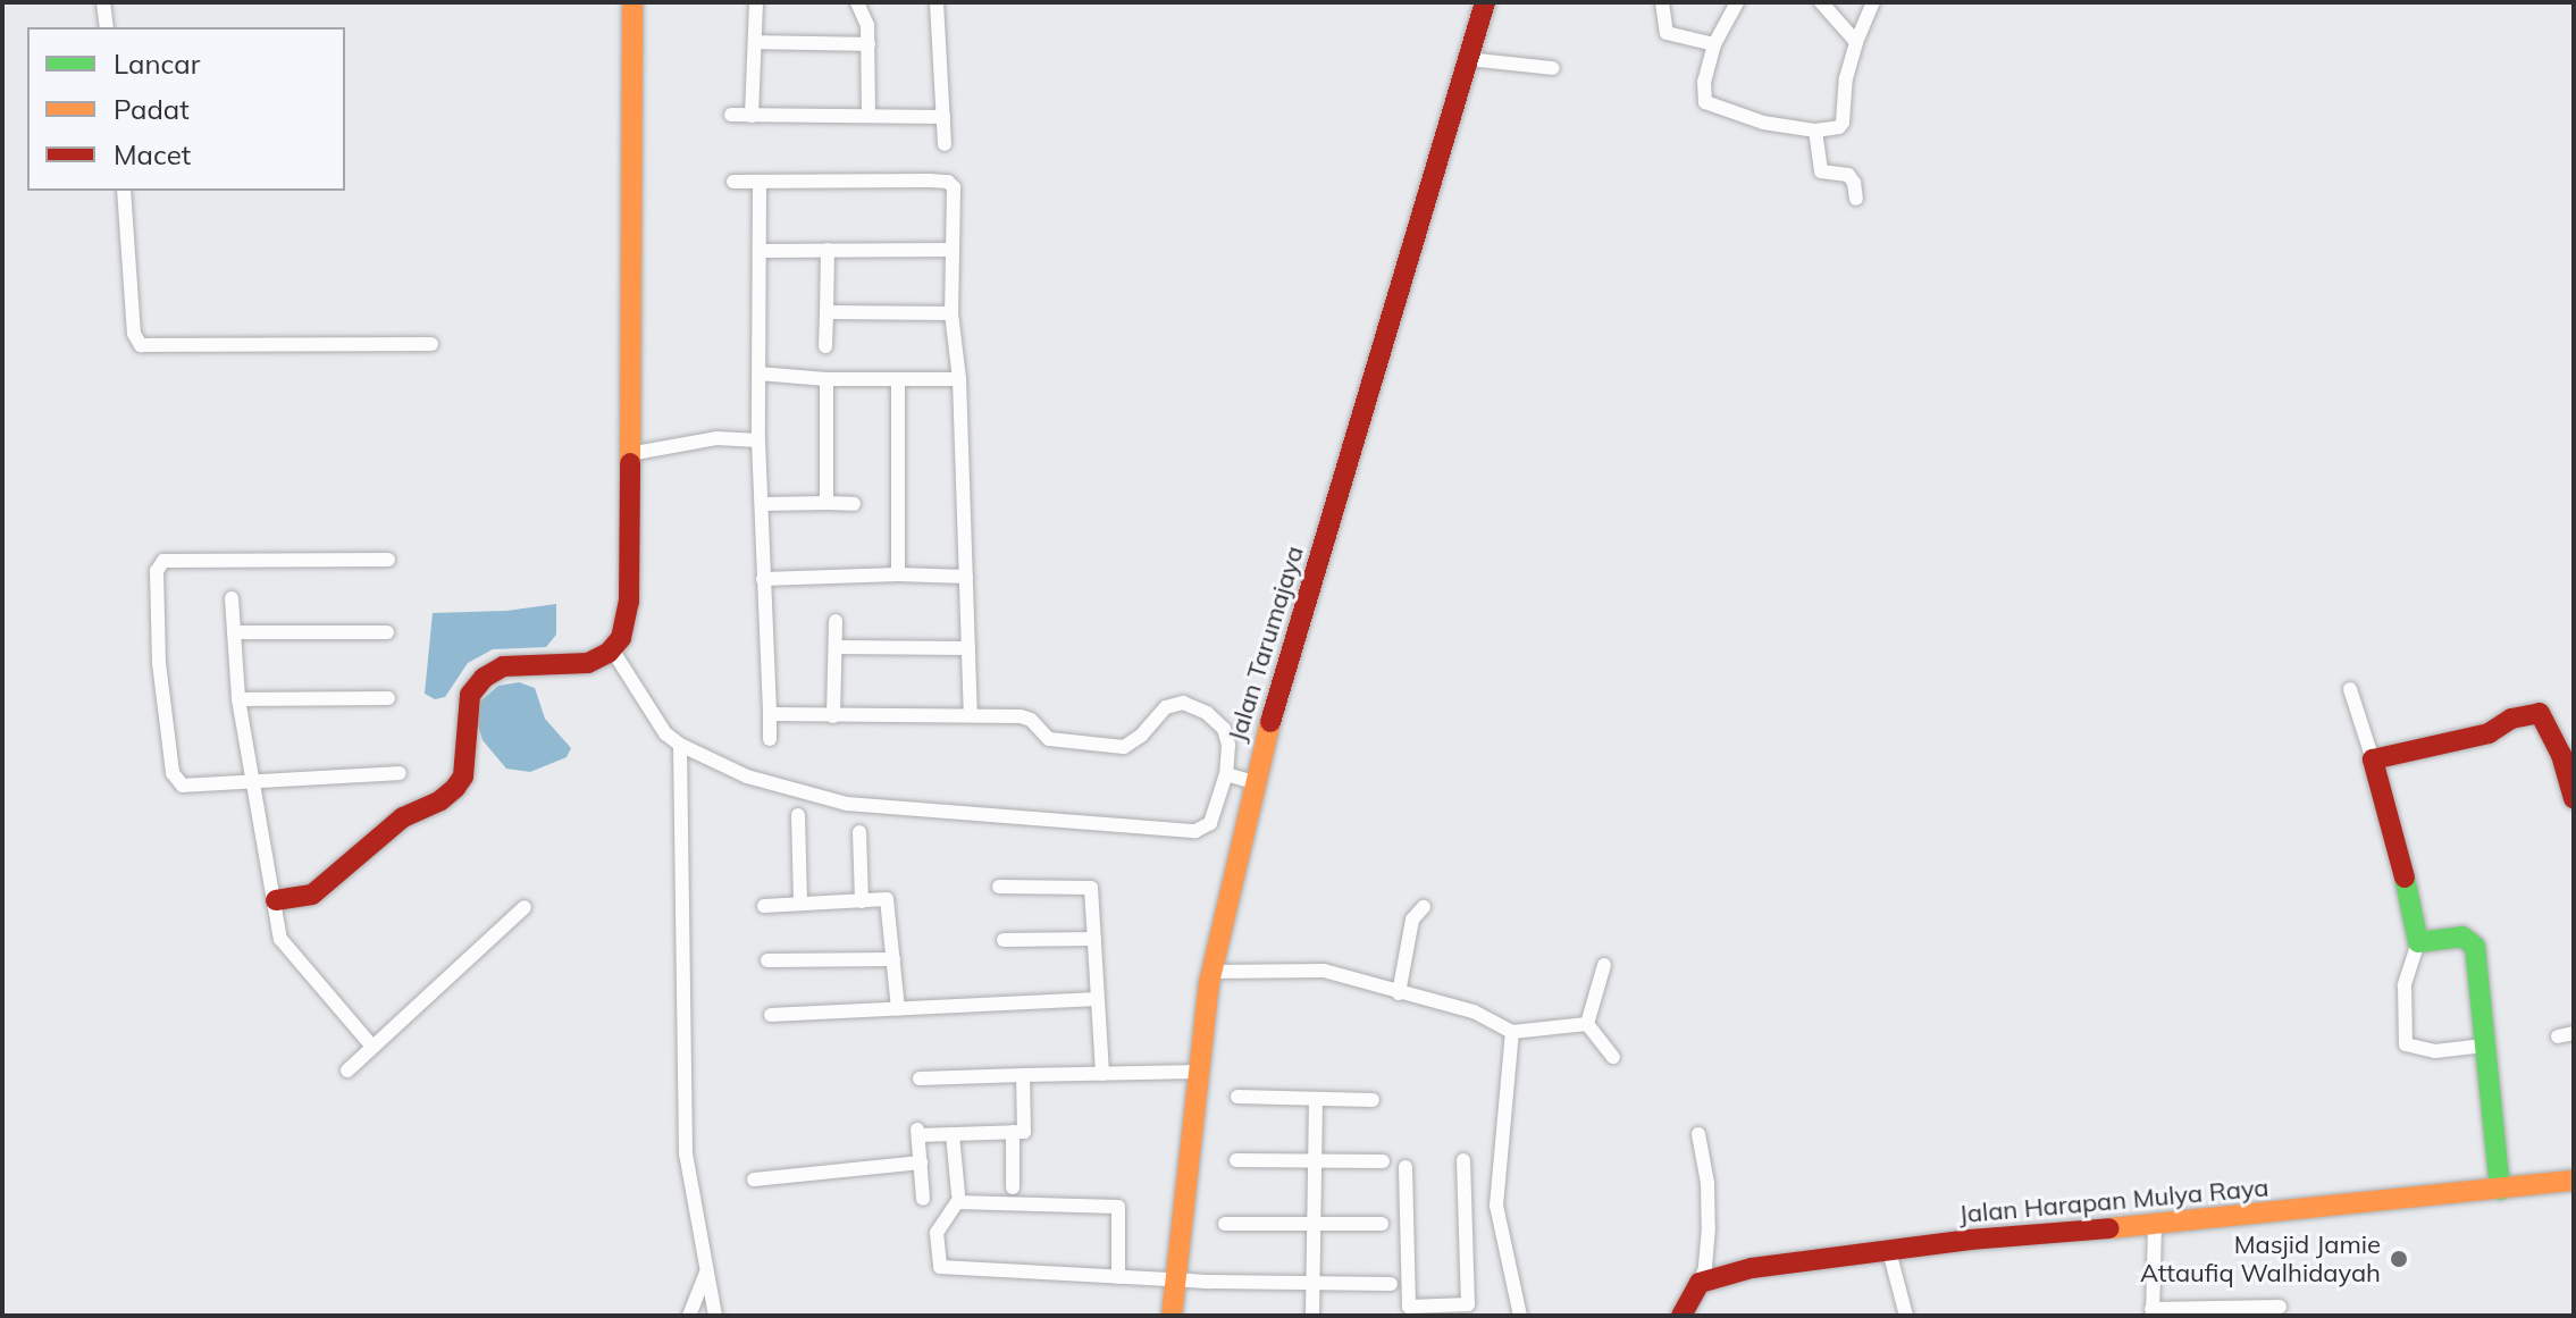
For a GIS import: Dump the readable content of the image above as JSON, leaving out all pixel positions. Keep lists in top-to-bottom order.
{
  "streets": {
    "street": ["Jalan Tarumajaya", "Jalan Harapan Mulya Raya"]
  },
  "places": ["Masjid Jamie Attaufiq Walhidayah"],
  "legend": ["Lancar", "Padat", "Macet"]
}
